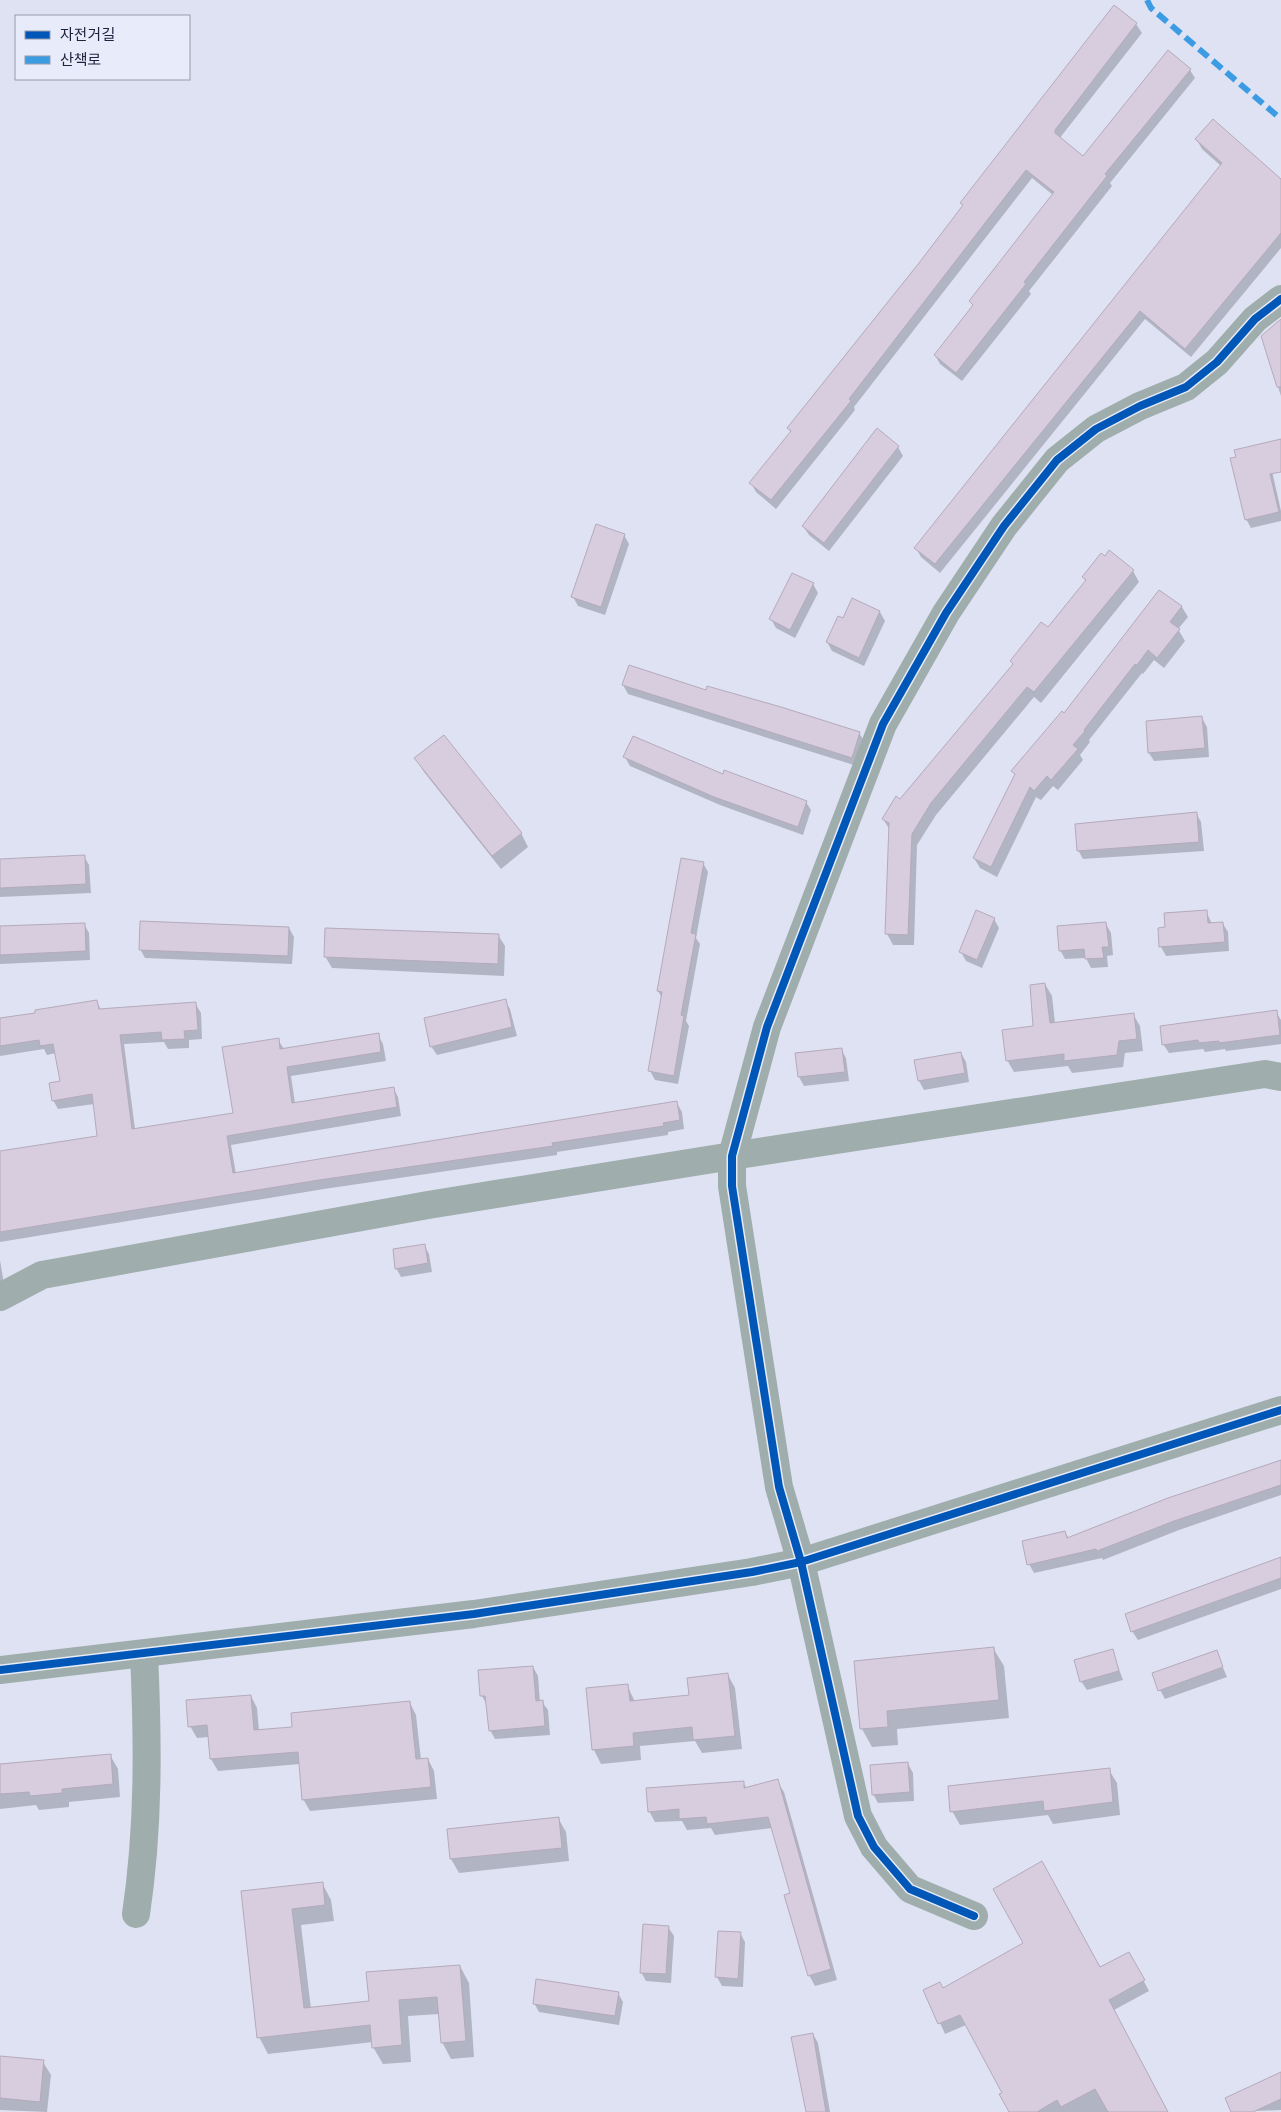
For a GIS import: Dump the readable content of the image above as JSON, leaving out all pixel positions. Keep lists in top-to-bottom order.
{
  "legend": ["자전거길", "산책로"]
}
